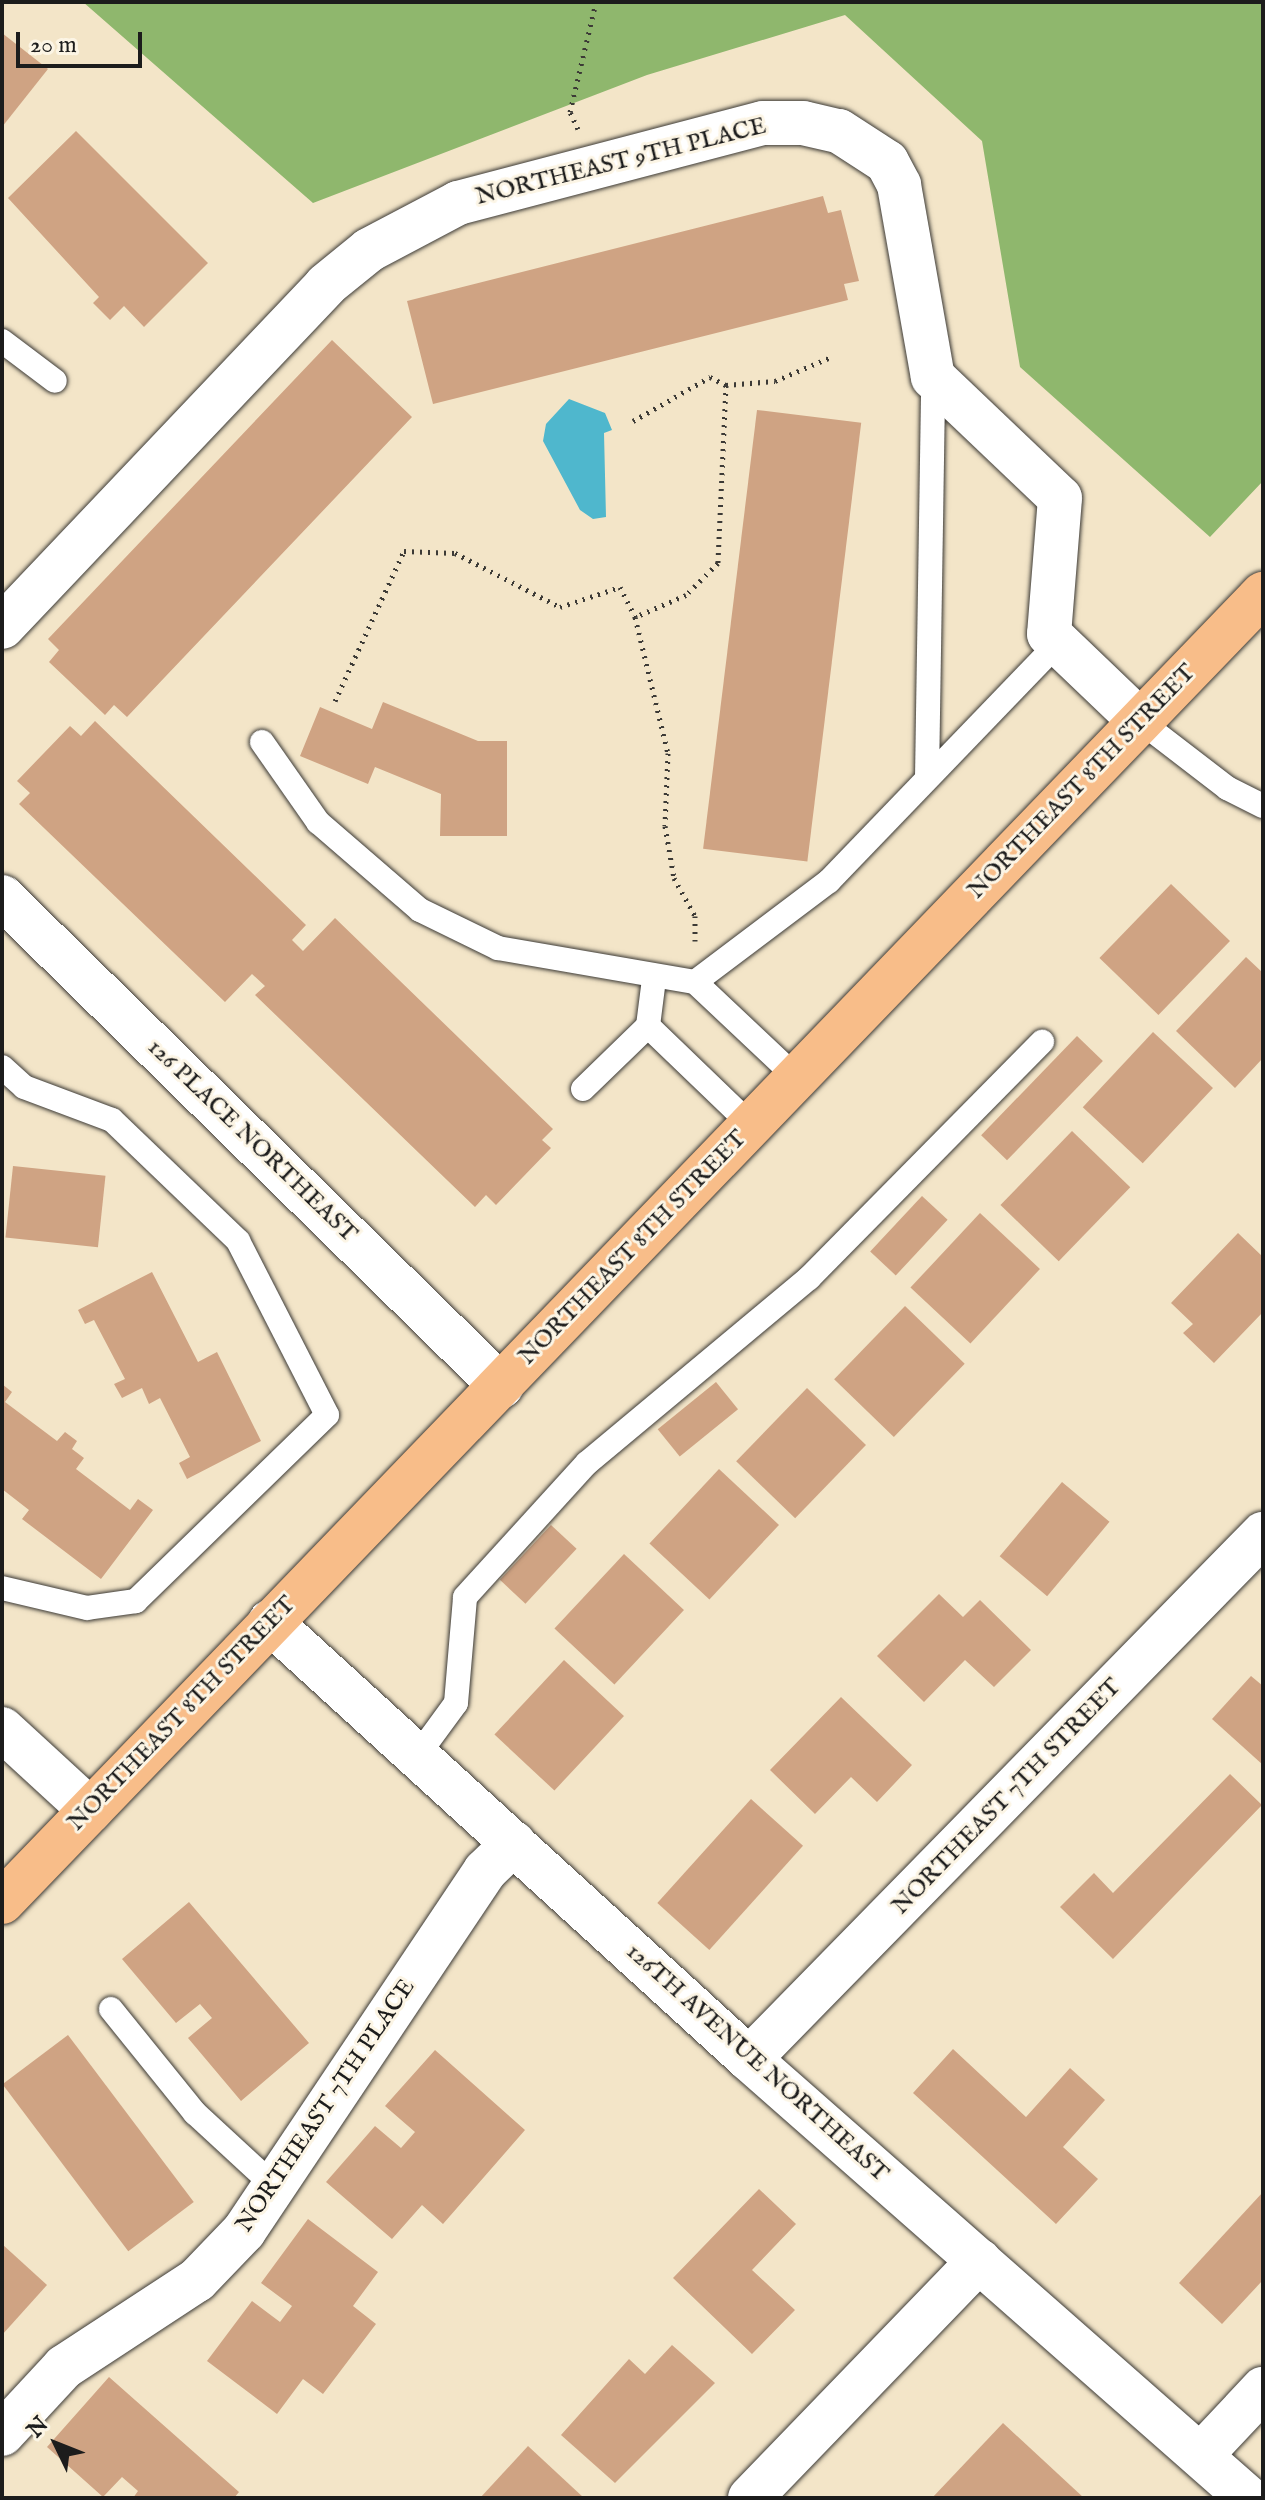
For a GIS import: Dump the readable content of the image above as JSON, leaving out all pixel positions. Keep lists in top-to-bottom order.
{
  "streets": {
    "main road": ["NORTHEAST 8TH STREET"],
    "street": [
      "NORTHEAST 9TH PLACE",
      "126 PLACE NORTHEAST",
      "NORTHEAST 7TH STREET",
      "126TH AVENUE NORTHEAST",
      "NORTHEAST 7TH PLACE"
    ]
  },
  "crossings": [
    ["NORTHEAST 8TH STREET", "126 PLACE NORTHEAST"],
    ["NORTHEAST 8TH STREET", "126TH AVENUE NORTHEAST"],
    ["NORTHEAST 7TH STREET", "126TH AVENUE NORTHEAST"],
    ["126TH AVENUE NORTHEAST", "NORTHEAST 7TH PLACE"]
  ],
  "scale_bar": "20 m",
  "north": "top left"
}
